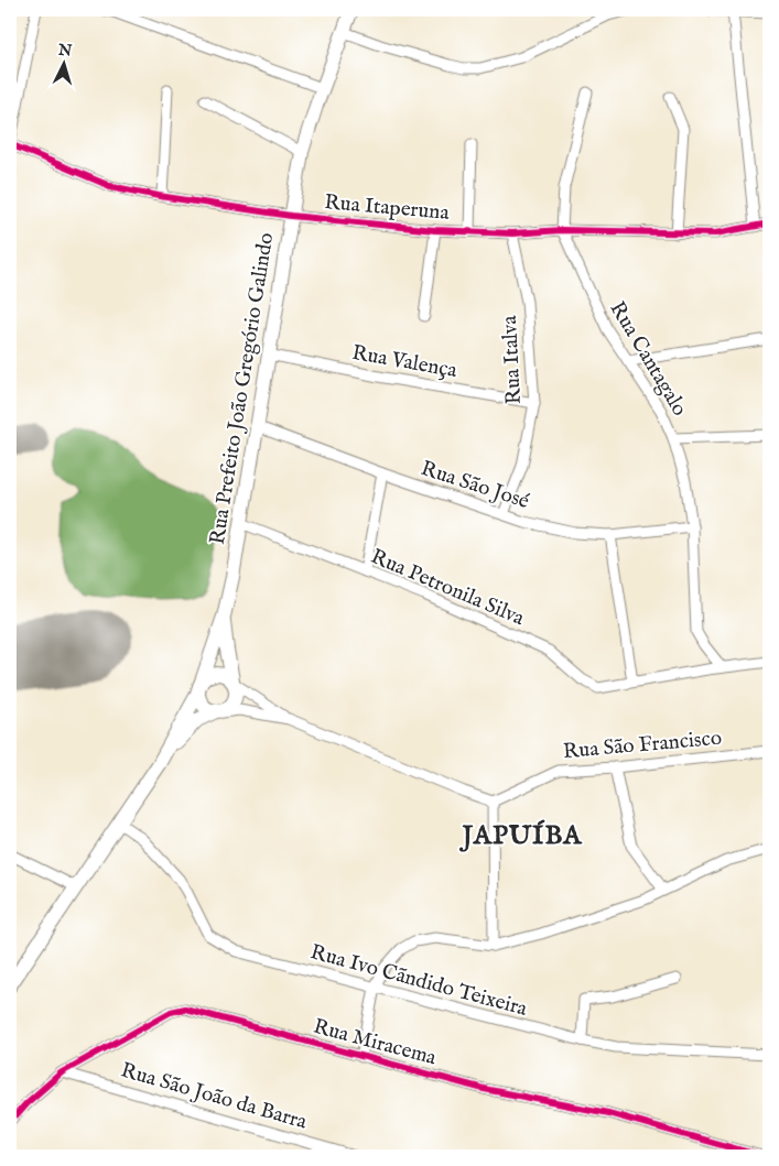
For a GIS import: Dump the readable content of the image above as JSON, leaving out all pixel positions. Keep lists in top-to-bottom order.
{
  "streets": {
    "main road": ["Rua Prefeito João Gregório Galindo"],
    "street": [
      "Rua Itaperuna",
      "Rua Cantagalo",
      "Rua Italva",
      "Rua Valença",
      "Rua São José",
      "Rua Petronila Silva",
      "Rua São Francisco",
      "Rua Ivo Cãndido Teixeira",
      "Rua Miracema",
      "Rua São João da Barra"
    ]
  },
  "crossings": [
    ["Rua Itaperuna", "Rua Cantagalo"],
    ["Rua Itaperuna", "Rua Italva"],
    ["Rua Itaperuna", "Rua Prefeito João Gregório Galindo"],
    ["Rua Cantagalo", "Rua São José"],
    ["Rua Cantagalo", "Rua Petronila Silva"],
    ["Rua Italva", "Rua Valença"],
    ["Rua Italva", "Rua São José"],
    ["Rua Valença", "Rua Prefeito João Gregório Galindo"],
    ["Rua Prefeito João Gregório Galindo", "Rua São José"],
    ["Rua Prefeito João Gregório Galindo", "Rua Petronila Silva"],
    ["Rua Prefeito João Gregório Galindo", "Rua Ivo Cãndido Teixeira"],
    ["Rua Miracema", "Rua São João da Barra"]
  ],
  "districts": ["JAPUÍBA"],
  "north": "top"
}
